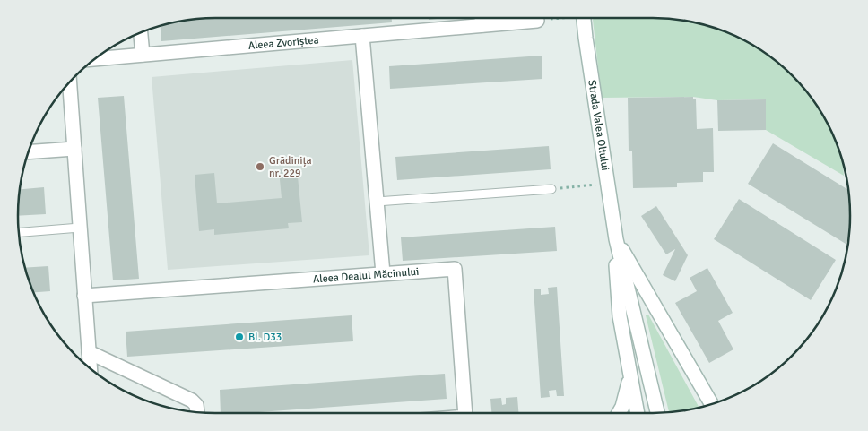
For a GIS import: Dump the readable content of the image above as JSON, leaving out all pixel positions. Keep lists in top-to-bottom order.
{
  "streets": {
    "street": ["Aleea Zvoriștea", "Strada Valea Oltului", "Aleea Dealul Măcinului"]
  },
  "places": ["Grădinița nr. 229", "Bl. D33"]
}
